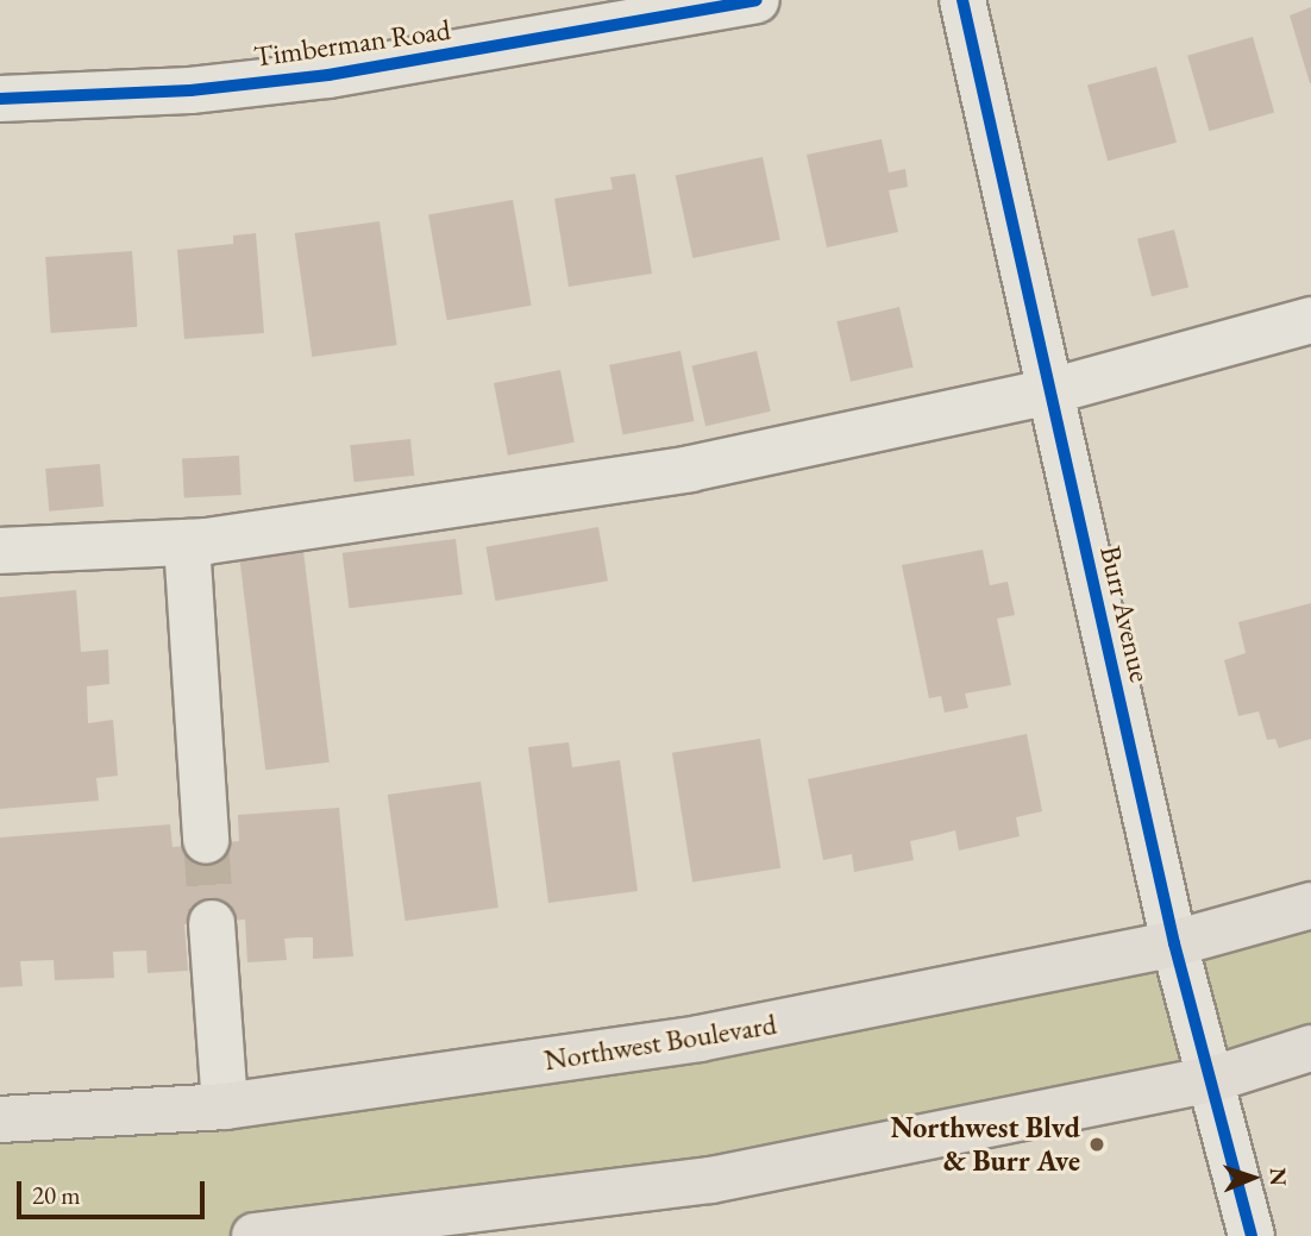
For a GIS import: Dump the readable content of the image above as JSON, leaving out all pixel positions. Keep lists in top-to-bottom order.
{
  "streets": {
    "main road": ["Northwest Boulevard"],
    "street": ["Timberman Road", "Burr Avenue"]
  },
  "crossings": [
    ["Burr Avenue", "Northwest Boulevard"]
  ],
  "places": ["Northwest Blvd & Burr Ave"],
  "scale_bar": "20 m",
  "north": "right"
}
